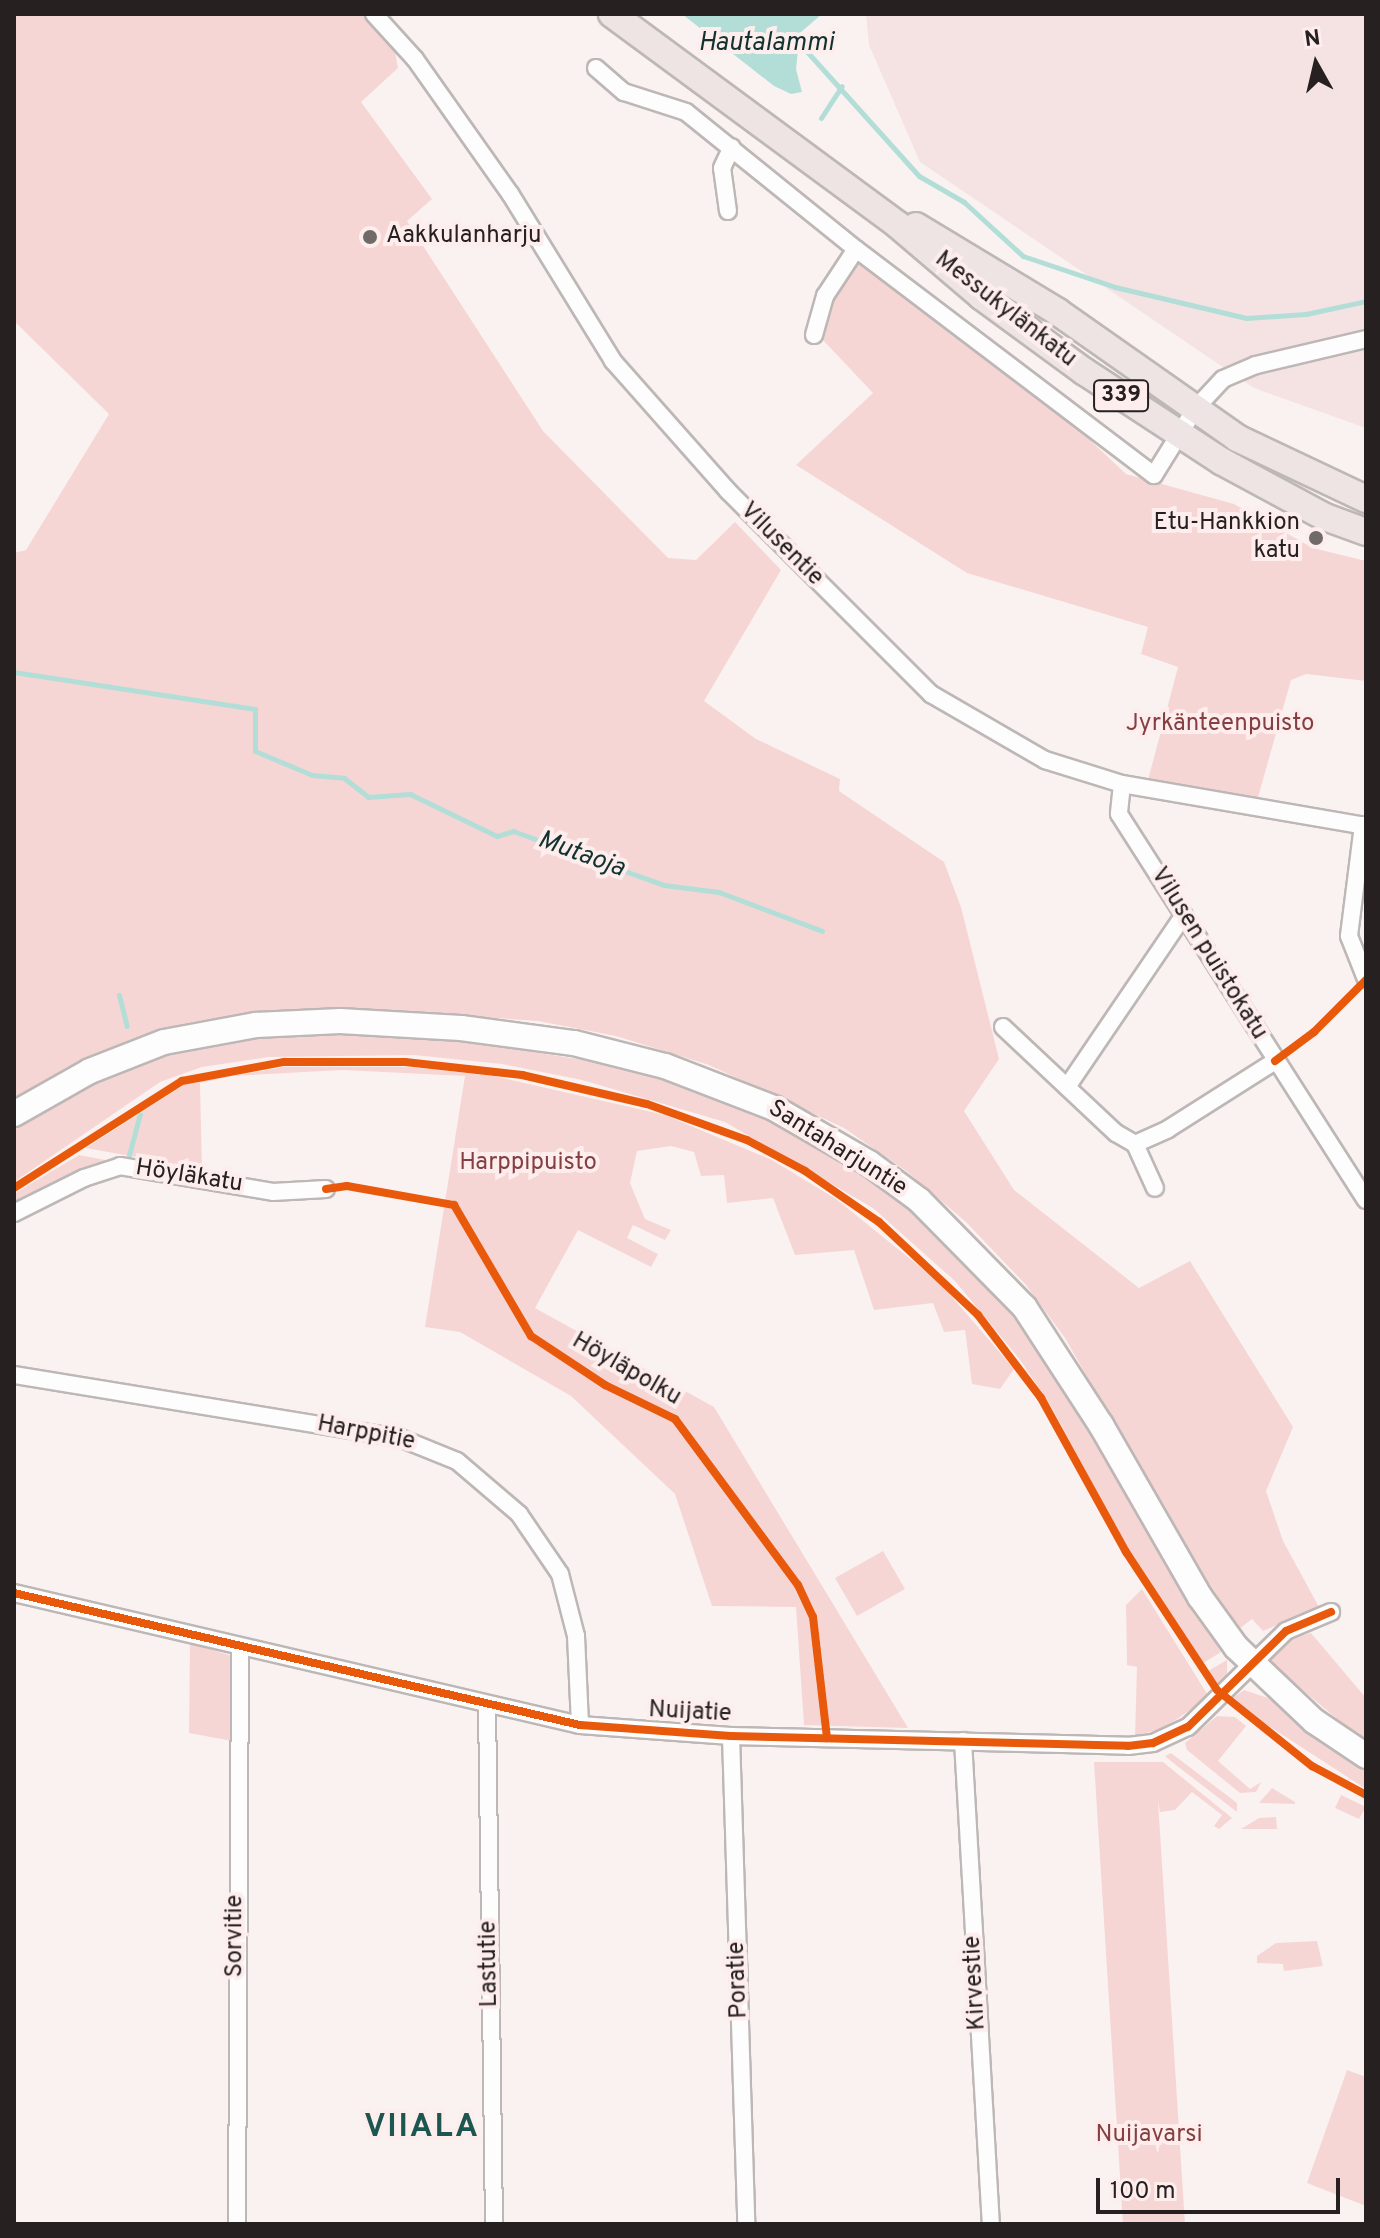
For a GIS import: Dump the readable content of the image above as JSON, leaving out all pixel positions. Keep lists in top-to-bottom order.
{
  "streets": {
    "main road": ["Messukylänkatu", "339", "Santaharjuntie"],
    "street": [
      "Vilusentie",
      "Vilusen puistokatu",
      "Höyläkatu",
      "Harppitie",
      "Nuijatie",
      "Sorvitie",
      "Lastutie",
      "Poratie",
      "Kirvestie"
    ],
    "cycle path": ["Höyläpolku"]
  },
  "crossings": [
    ["Vilusentie", "Vilusen puistokatu"],
    ["Santaharjuntie", "Nuijatie"],
    ["Harppitie", "Nuijatie"],
    ["Nuijatie", "Sorvitie"],
    ["Nuijatie", "Lastutie"],
    ["Nuijatie", "Poratie"],
    ["Nuijatie", "Kirvestie"]
  ],
  "districts": ["VIIALA"],
  "water": ["Hautalammi", "Mutaoja"],
  "parks": ["Jyrkänteenpuisto", "Harppipuisto", "Nuijavarsi"],
  "places": ["Aakkulanharju", "Etu-Hankkion katu"],
  "scale_bar": "100 m",
  "north": "top"
}
